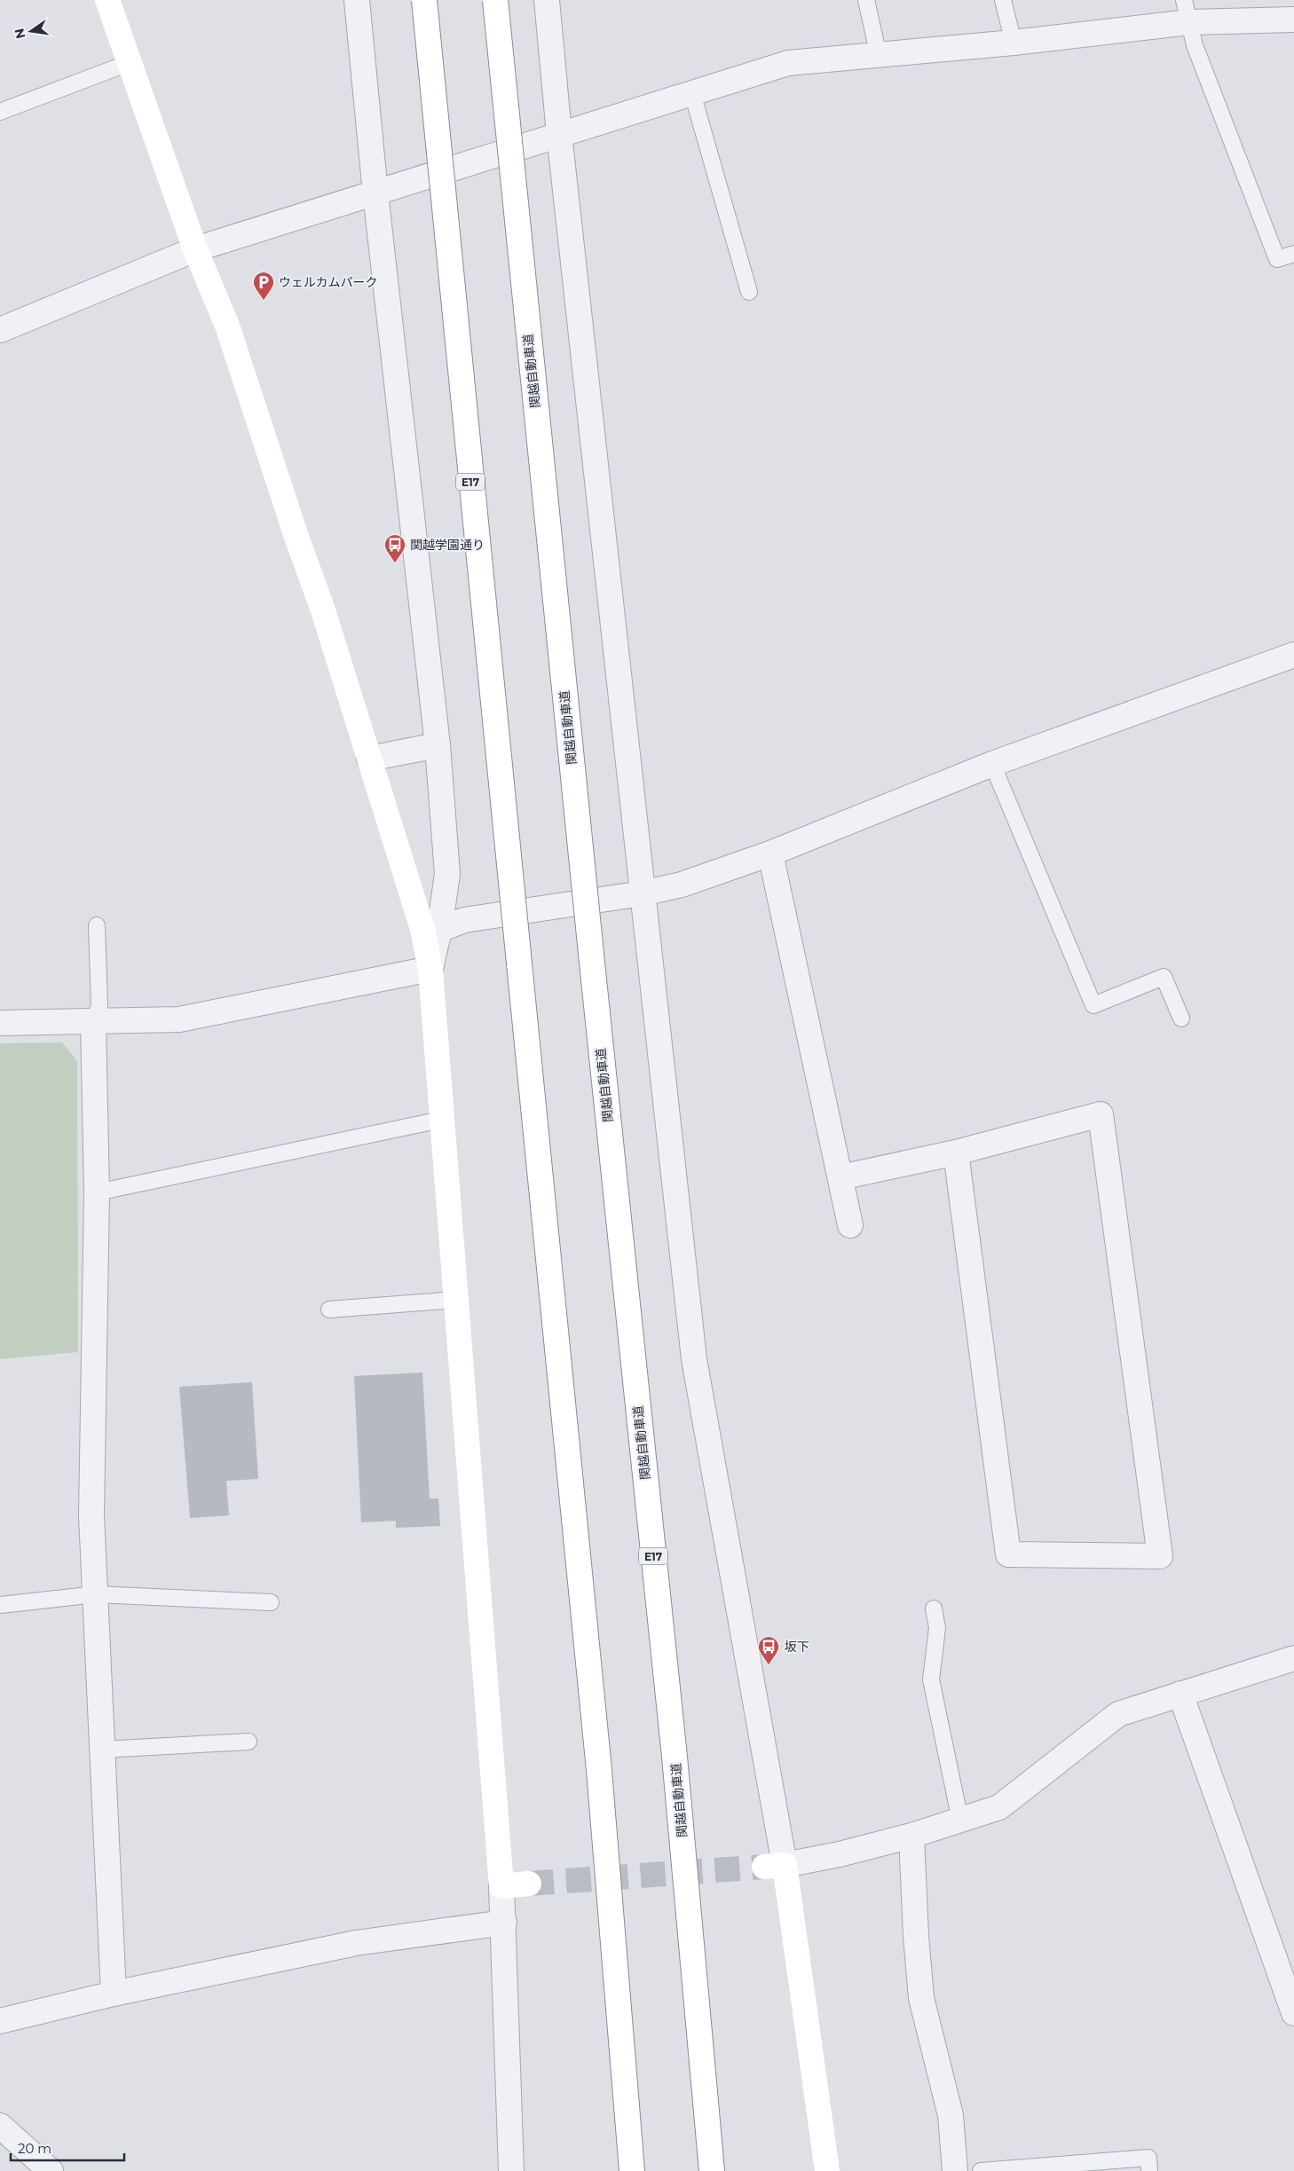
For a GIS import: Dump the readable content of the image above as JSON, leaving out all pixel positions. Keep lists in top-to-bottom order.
{
  "streets": {
    "main road": ["関越自動車道", "E17"]
  },
  "places": {
    "parking": ["ウェルカムパーク"],
    "bus stop": ["関越学園通り", "坂下"]
  },
  "scale_bar": "20 m",
  "north": "left"
}
